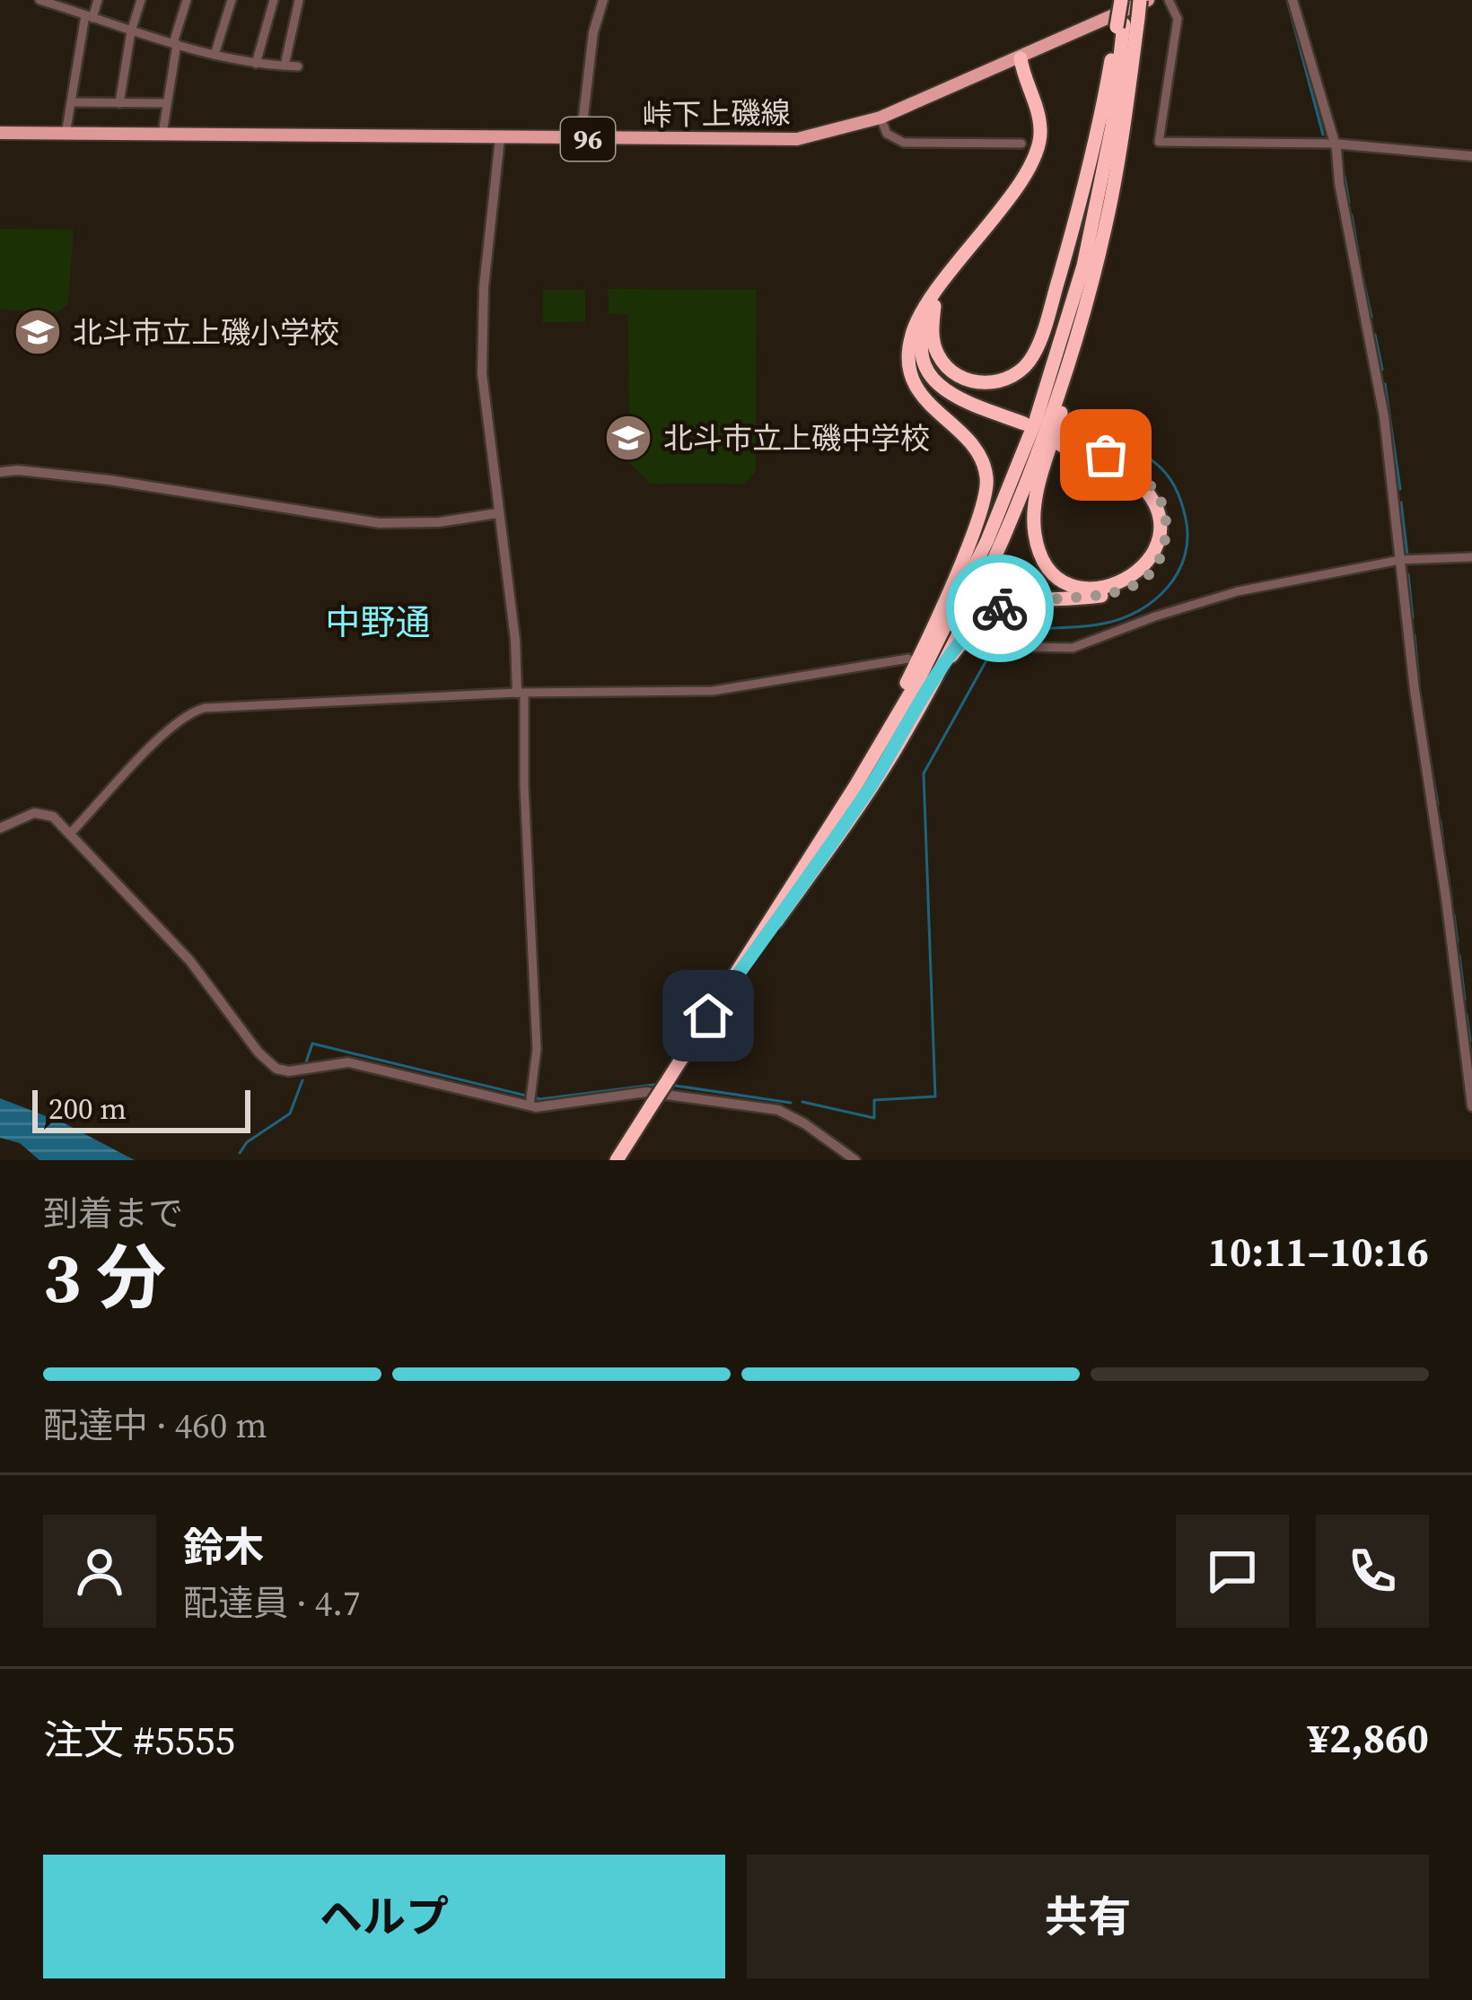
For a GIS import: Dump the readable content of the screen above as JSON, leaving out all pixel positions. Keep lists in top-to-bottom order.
{
  "streets": {
    "main road": ["峠下上磯線", "96"]
  },
  "districts": ["中野通"],
  "places": {
    "school or university": ["北斗市立上磯小学校", "北斗市立上磯中学校"]
  },
  "scale_bar": "200 m",
  "page": {
    "scale": "200 m",
    "heading": ["3 分", "到着まで", "10:11–10:16"],
    "panel": [
      "鈴木",
      "配達員 · 4.7",
      "注文 #5555",
      "¥2,860"
    ],
    "bar": "配達中 · 460 m",
    "buttons": ["ヘルプ", "共有"]
  }
}
